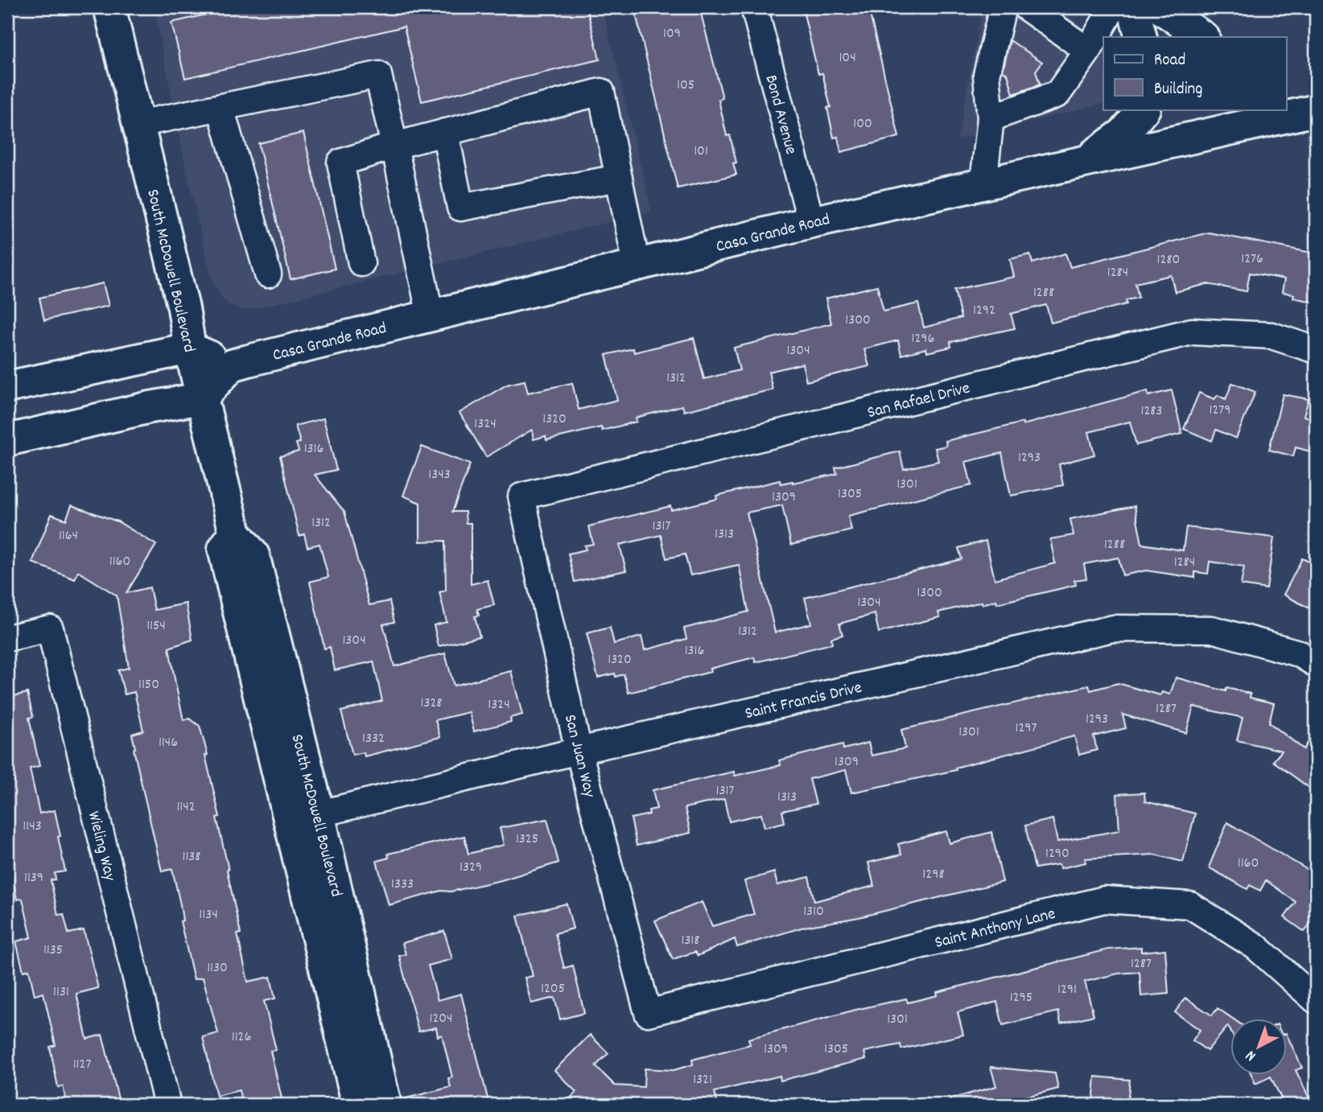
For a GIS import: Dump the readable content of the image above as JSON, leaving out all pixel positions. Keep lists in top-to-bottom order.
{
  "streets": {
    "main road": ["Casa Grande Road", "South McDowell Boulevard"],
    "street": [
      "Bond Avenue",
      "San Rafael Drive",
      "Saint Francis Drive",
      "San Juan Way",
      "Wieling Way",
      "Saint Anthony Lane"
    ]
  },
  "crossings": [
    ["Bond Avenue", "Casa Grande Road"],
    ["South McDowell Boulevard", "Saint Francis Drive"],
    ["San Rafael Drive", "San Juan Way"],
    ["Saint Francis Drive", "San Juan Way"],
    ["San Juan Way", "Saint Anthony Lane"]
  ],
  "house_numbers": [
    "109",
    "104",
    "105",
    "100",
    "101",
    "1276",
    "1280",
    "1284",
    "1288",
    "1292",
    "1300",
    "1296",
    "1304",
    "1312",
    "1279",
    "1283",
    "1320",
    "1324",
    "1316",
    "1293",
    "1343",
    "1301",
    "1305",
    "1309",
    "1312",
    "1317",
    "1313",
    "1164",
    "1288",
    "1160",
    "1284",
    "1300",
    "1304",
    "1154",
    "1312",
    "1304",
    "1316",
    "1320",
    "1150",
    "1328",
    "1324",
    "1287",
    "1293",
    "1297",
    "1301",
    "1332",
    "1146",
    "1309",
    "1317",
    "1313",
    "1142",
    "1143",
    "1325",
    "1290",
    "1138",
    "1160",
    "1329",
    "1298",
    "1139",
    "1333",
    "1310",
    "1134",
    "1318",
    "1135",
    "1287",
    "1130",
    "1205",
    "1291",
    "1131",
    "1295",
    "1204",
    "1301",
    "1126",
    "1309",
    "1305",
    "1127",
    "1321"
  ],
  "legend": ["Road", "Building"],
  "north": "bottom left"
}
